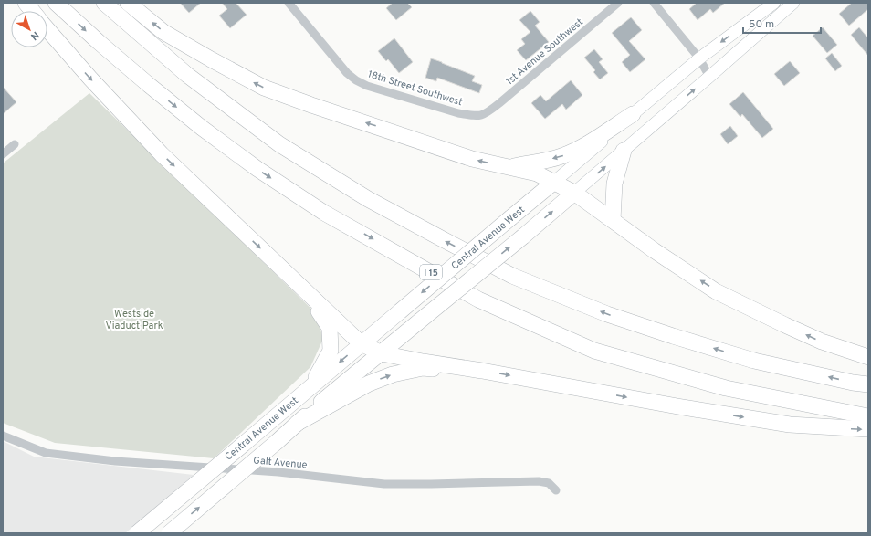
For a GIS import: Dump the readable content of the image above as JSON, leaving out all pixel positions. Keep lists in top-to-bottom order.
{
  "streets": {
    "highway": ["Central Avenue West", "I 15"],
    "street": ["1st Avenue Southwest", "18th Street Southwest", "Galt Avenue"]
  },
  "crossings": [
    ["1st Avenue Southwest", "18th Street Southwest"]
  ],
  "parks": ["Westside Viaduct Park"],
  "scale_bar": "50 m",
  "north": "bottom right"
}
